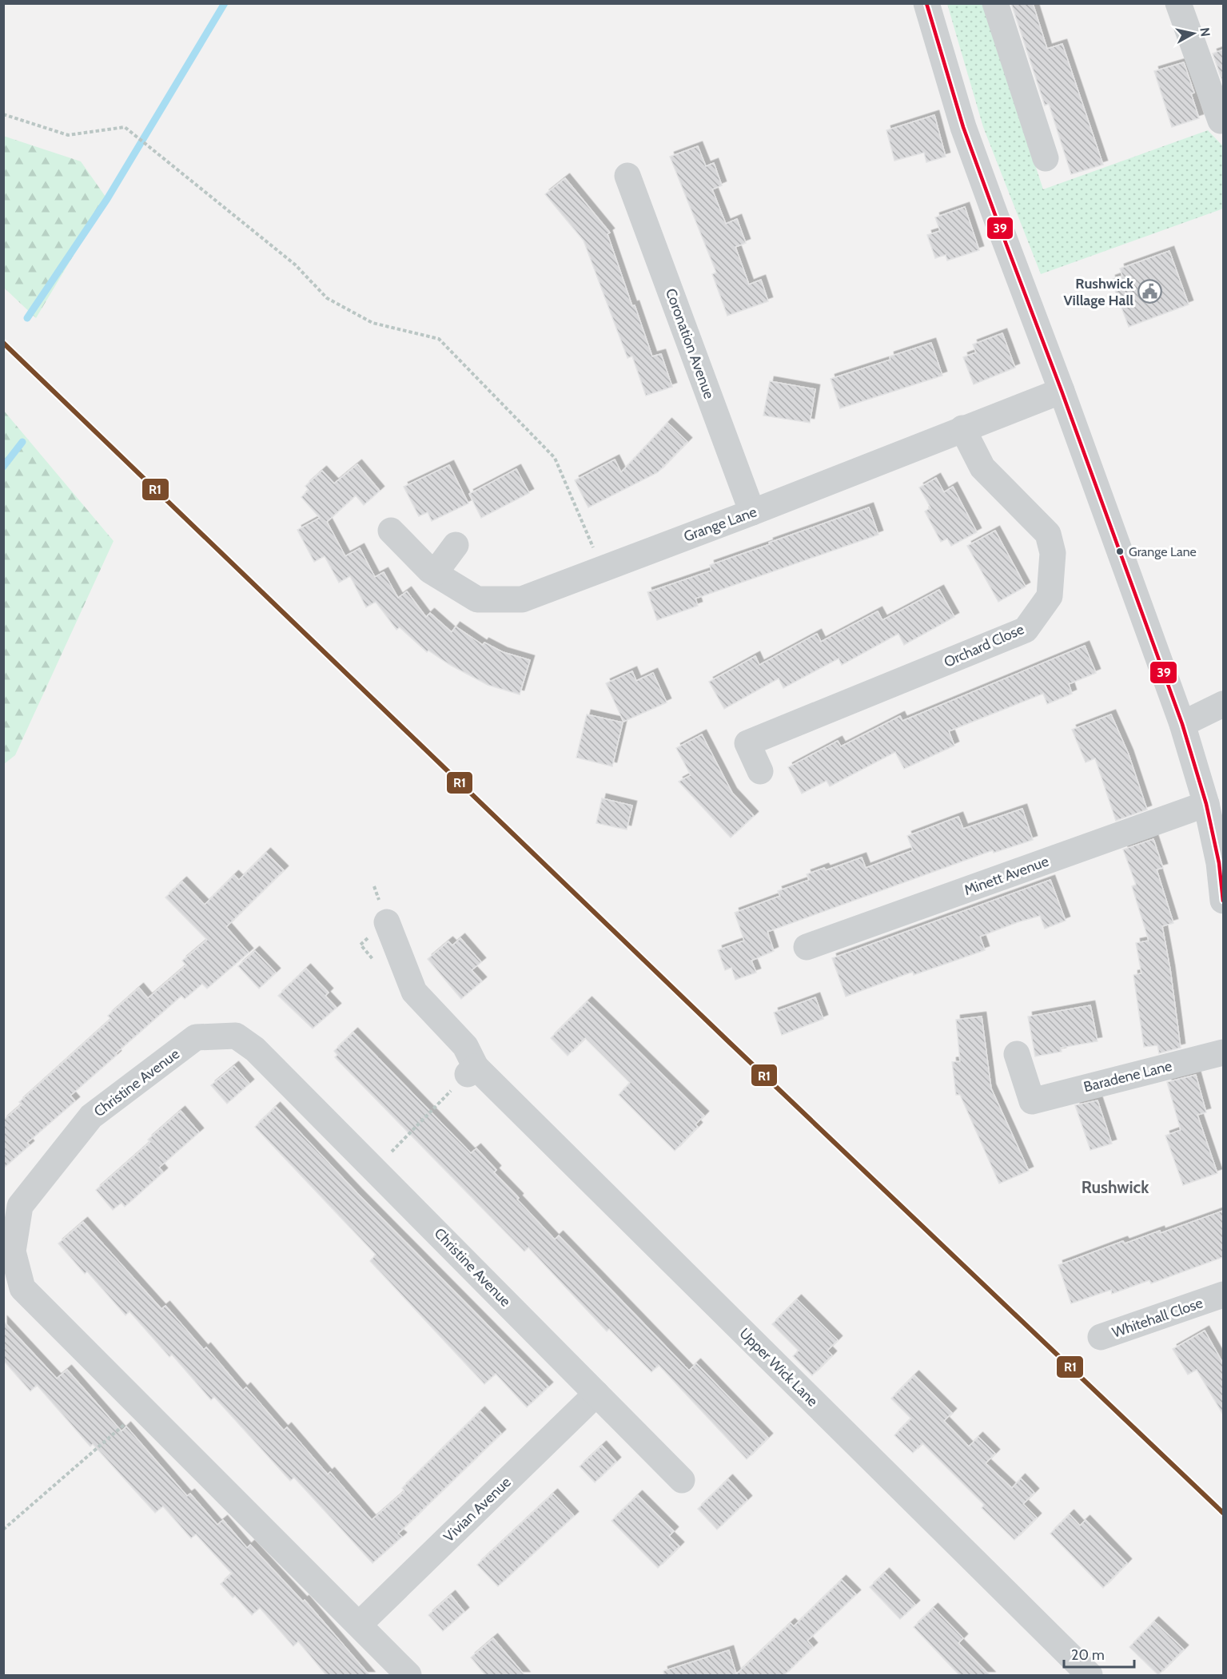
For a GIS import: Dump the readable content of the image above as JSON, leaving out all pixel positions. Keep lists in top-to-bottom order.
{
  "streets": {
    "street": [
      "Coronation Avenue",
      "Grange Lane",
      "Orchard Close",
      "Minett Avenue",
      "Baradene Lane",
      "Christine Avenue",
      "Whitehall Close",
      "Upper Wick Lane",
      "Vivian Avenue"
    ]
  },
  "crossings": [
    ["Coronation Avenue", "Grange Lane"],
    ["Grange Lane", "Orchard Close"],
    ["Christine Avenue", "Vivian Avenue"]
  ],
  "districts": ["Rushwick"],
  "places": {
    "public building": ["Rushwick Village Hall"],
    "other": ["Grange Lane"]
  },
  "lines": ["transit line 39", "transit line R1"],
  "scale_bar": "20 m",
  "north": "right"
}
